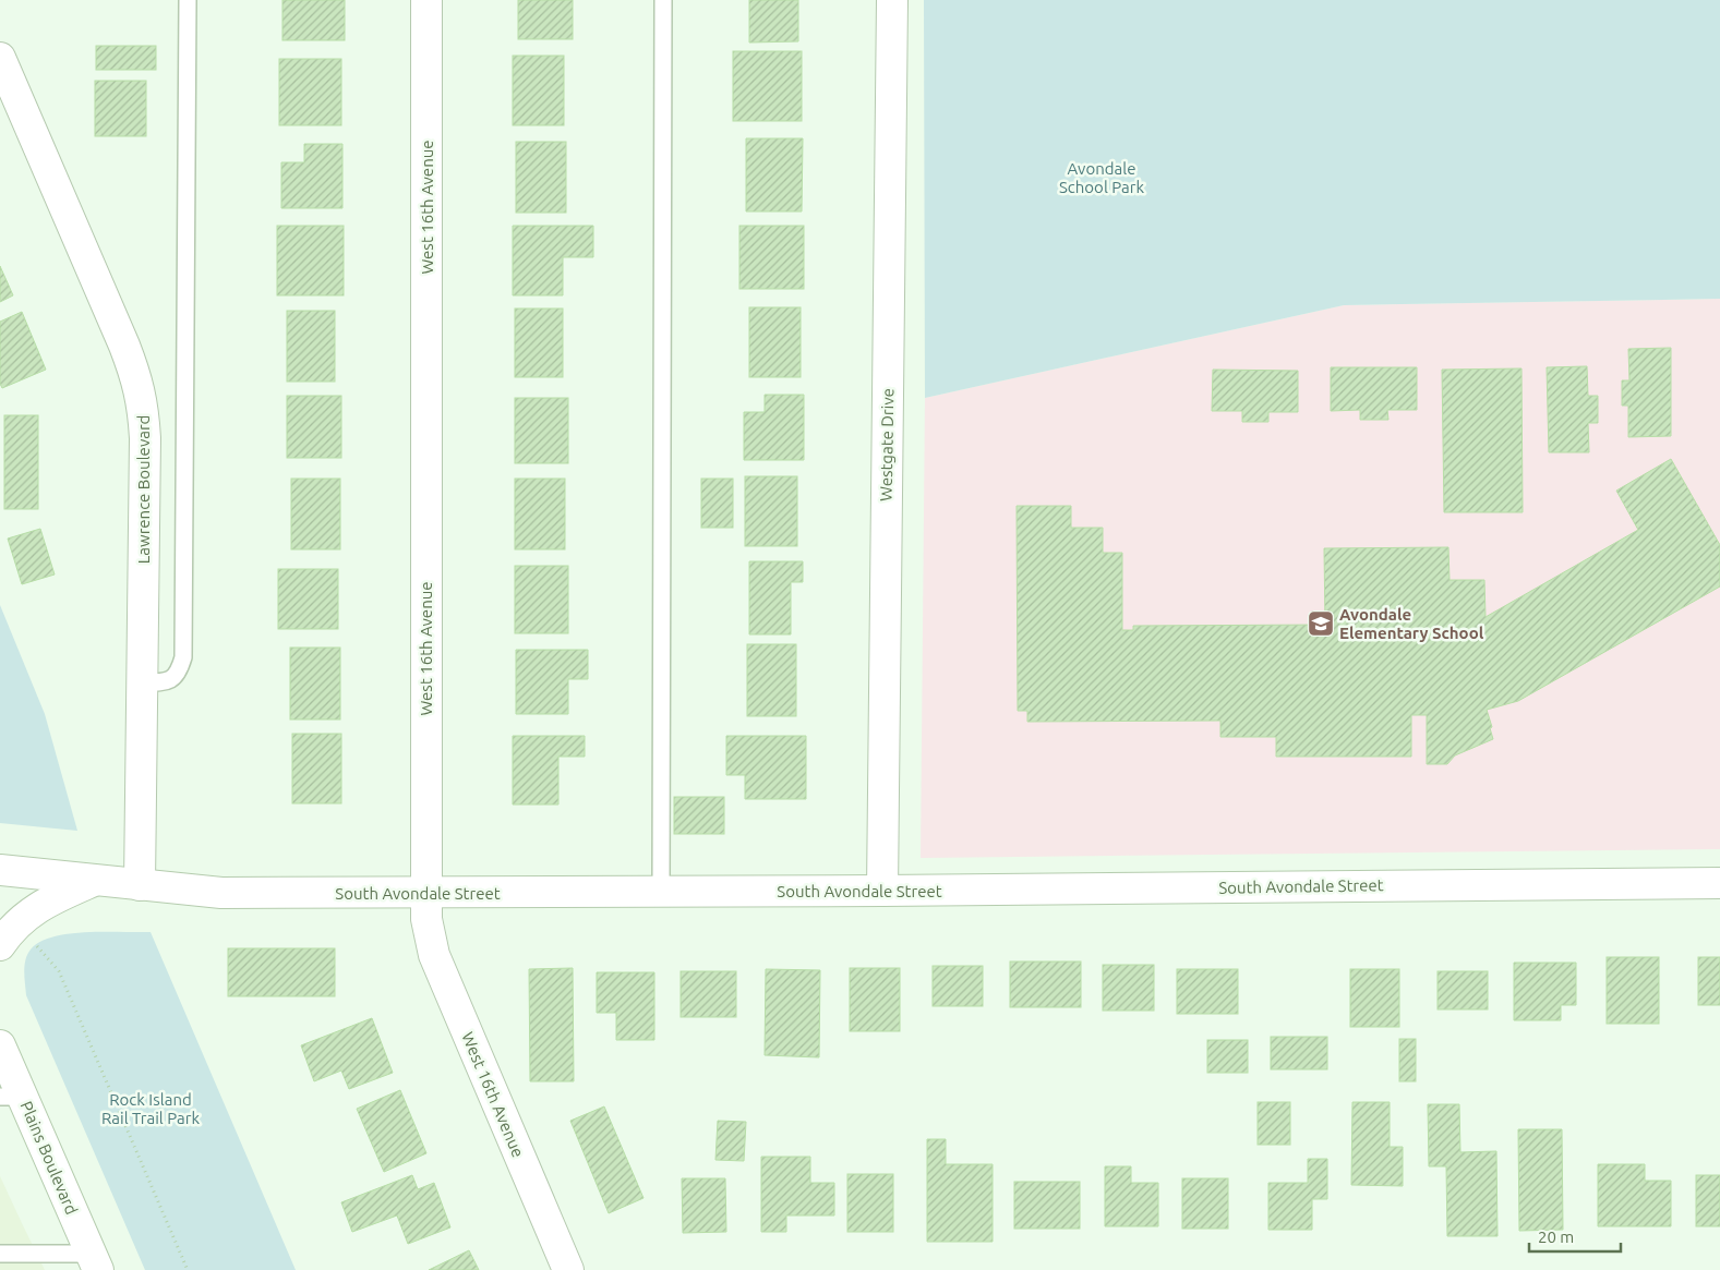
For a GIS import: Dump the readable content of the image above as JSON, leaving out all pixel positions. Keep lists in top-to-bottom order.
{
  "streets": {
    "street": [
      "West 16th Avenue",
      "Westgate Drive",
      "Lawrence Boulevard",
      "South Avondale Street",
      "Plains Boulevard"
    ]
  },
  "crossings": [
    ["West 16th Avenue", "South Avondale Street"],
    ["Westgate Drive", "South Avondale Street"],
    ["Lawrence Boulevard", "South Avondale Street"]
  ],
  "parks": ["Avondale School Park", "Rock Island Rail Trail Park"],
  "places": {
    "school or university": ["Avondale Elementary School"]
  },
  "scale_bar": "20 m"
}
